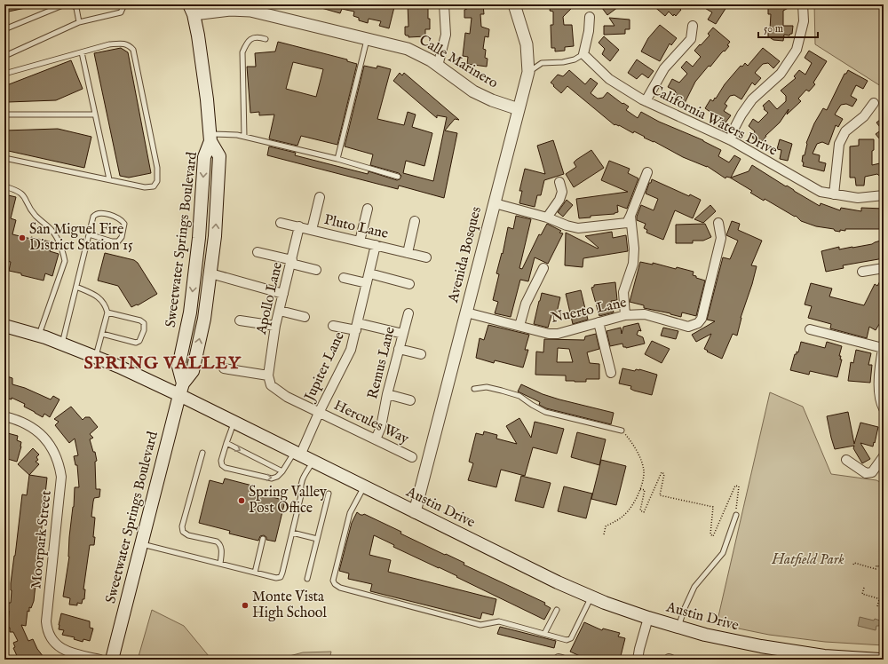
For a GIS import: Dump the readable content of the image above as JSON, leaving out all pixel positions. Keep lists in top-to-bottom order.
{
  "streets": {
    "main road": ["Sweetwater Springs Boulevard", "Austin Drive"],
    "street": [
      "Calle Marinero",
      "California Waters Drive",
      "Pluto Lane",
      "Avenida Bosques",
      "Apollo Lane",
      "Nuerto Lane",
      "Remus Lane",
      "Jupiter Lane",
      "Hercules Way",
      "Moorpark Street"
    ]
  },
  "crossings": [
    ["Calle Marinero", "Sweetwater Springs Boulevard"],
    ["Calle Marinero", "Avenida Bosques"],
    ["Pluto Lane", "Apollo Lane"],
    ["Pluto Lane", "Jupiter Lane"],
    ["Sweetwater Springs Boulevard", "Austin Drive"],
    ["Avenida Bosques", "Nuerto Lane"],
    ["Avenida Bosques", "Austin Drive"],
    ["Apollo Lane", "Hercules Way"],
    ["Remus Lane", "Hercules Way"],
    ["Jupiter Lane", "Hercules Way"],
    ["Jupiter Lane", "Austin Drive"]
  ],
  "districts": ["SPRING VALLEY"],
  "parks": ["Hatfield Park"],
  "places": ["San Miguel Fire District Station 15", "Spring Valley Post Office", "Monte Vista High School"],
  "scale_bar": "50 m"
}
